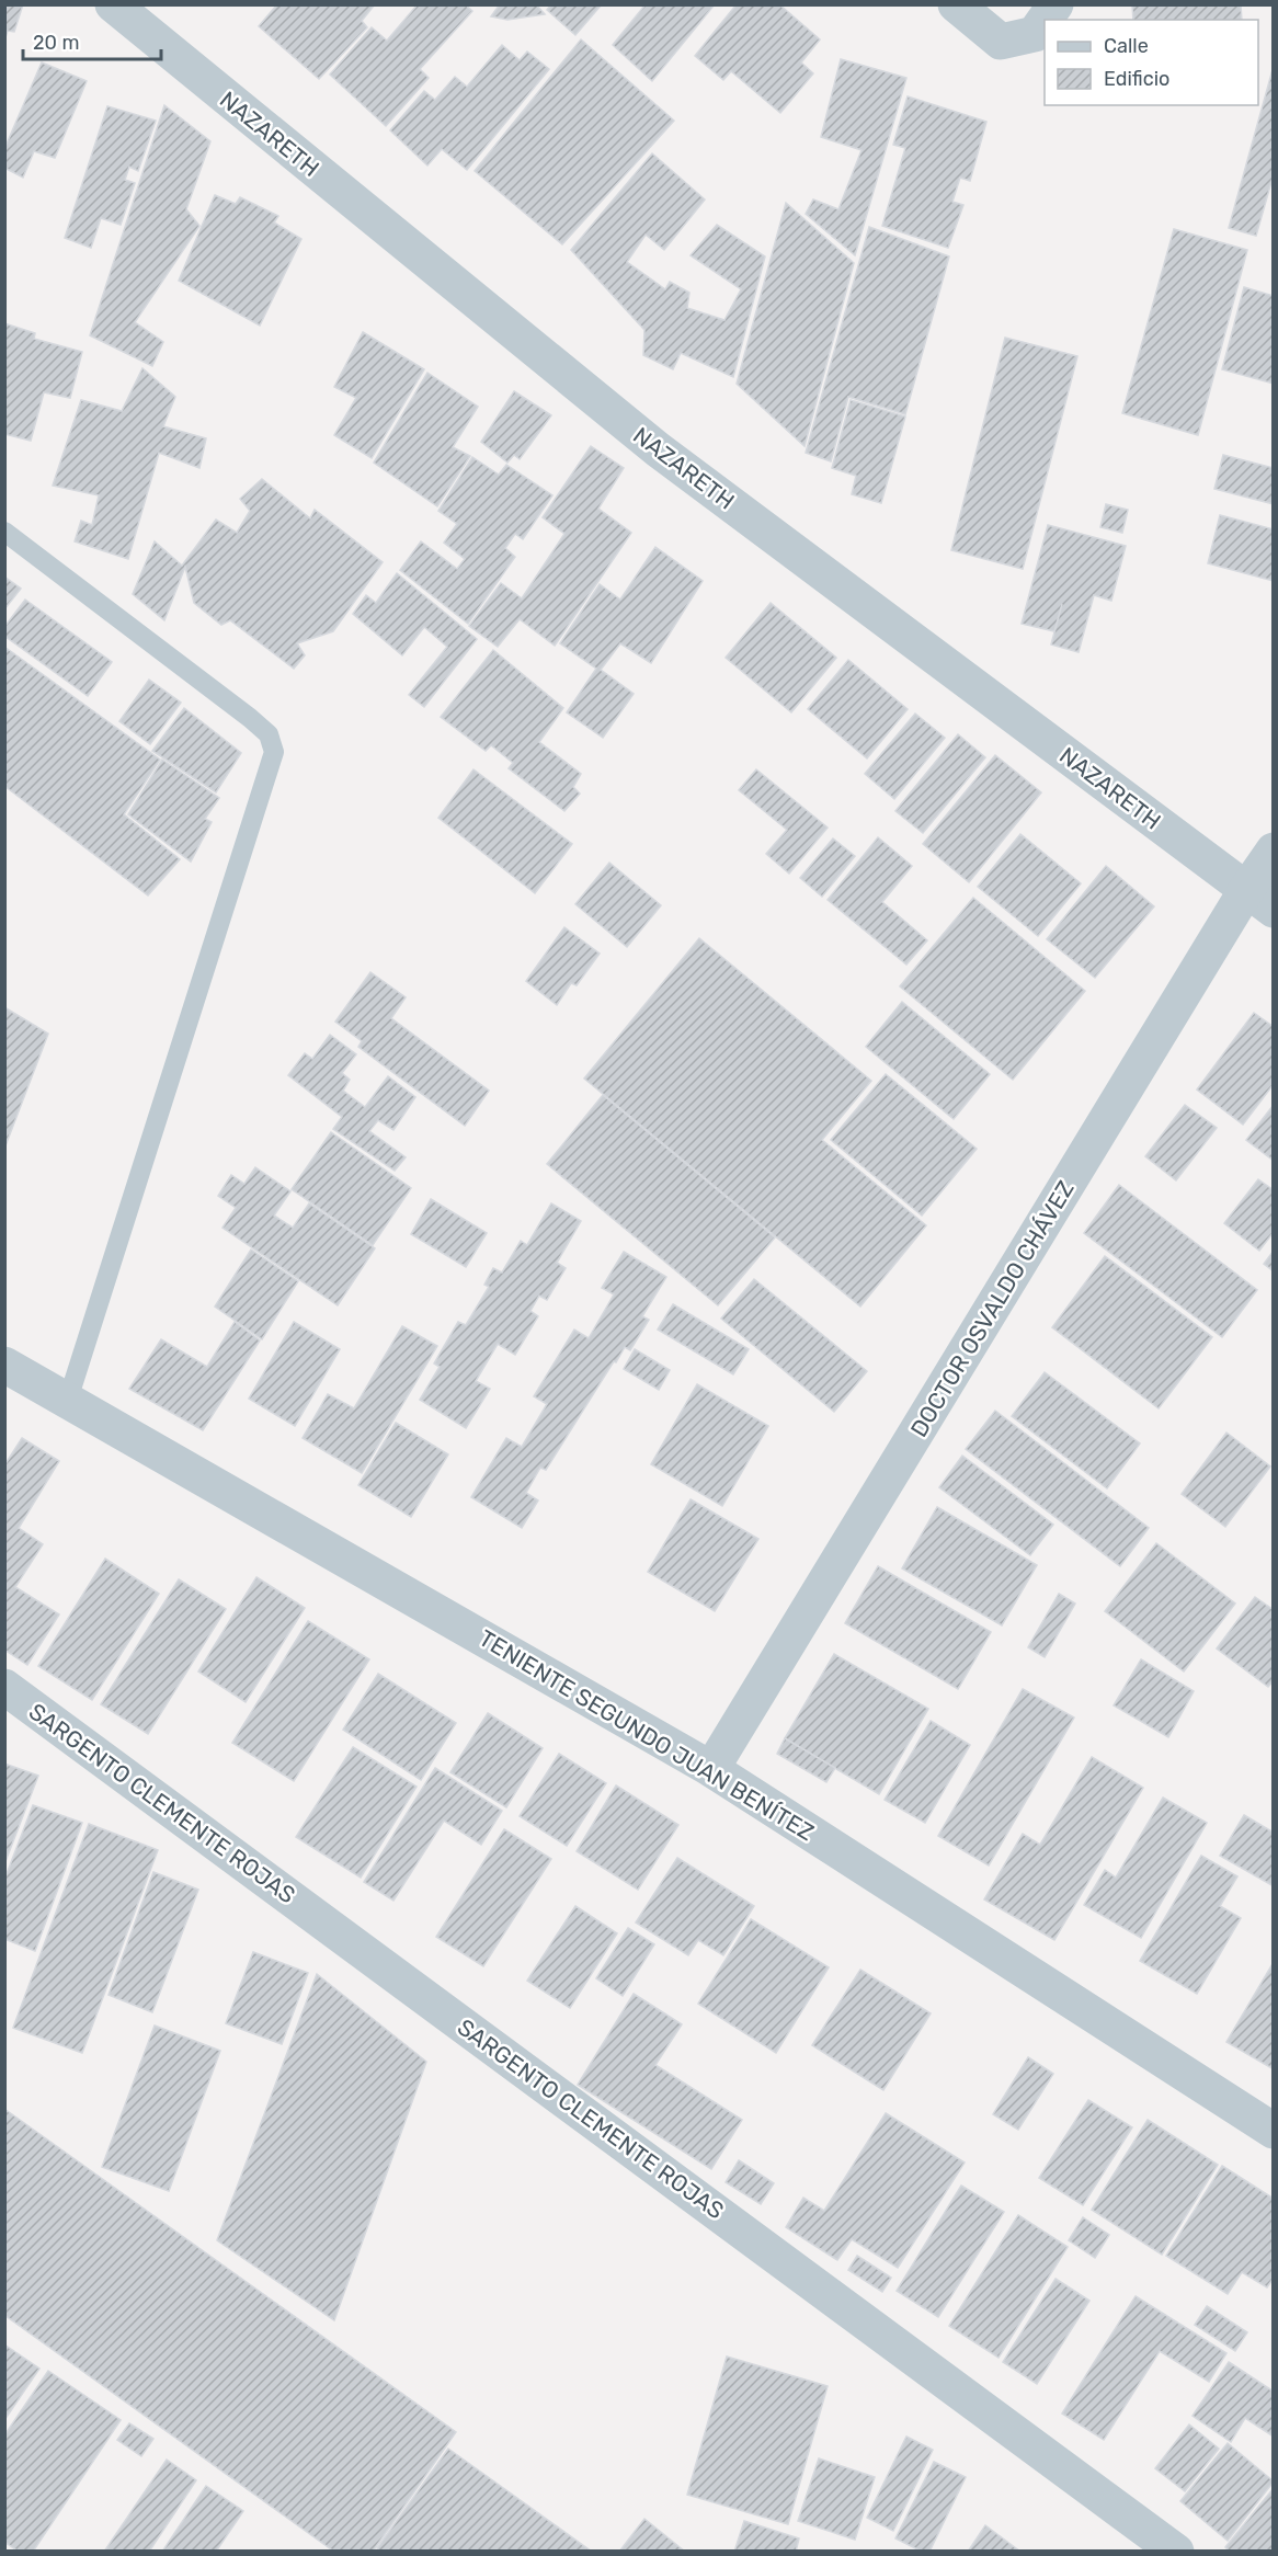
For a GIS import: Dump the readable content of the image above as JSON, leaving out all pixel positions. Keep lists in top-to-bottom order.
{
  "streets": {
    "street": [
      "NAZARETH",
      "DOCTOR OSVALDO CHÁVEZ",
      "TENIENTE SEGUNDO JUAN BENÍTEZ",
      "SARGENTO CLEMENTE ROJAS"
    ]
  },
  "crossings": [
    ["NAZARETH", "DOCTOR OSVALDO CHÁVEZ"],
    ["DOCTOR OSVALDO CHÁVEZ", "TENIENTE SEGUNDO JUAN BENÍTEZ"]
  ],
  "legend": ["Calle", "Edificio"],
  "scale_bar": "20 m"
}
